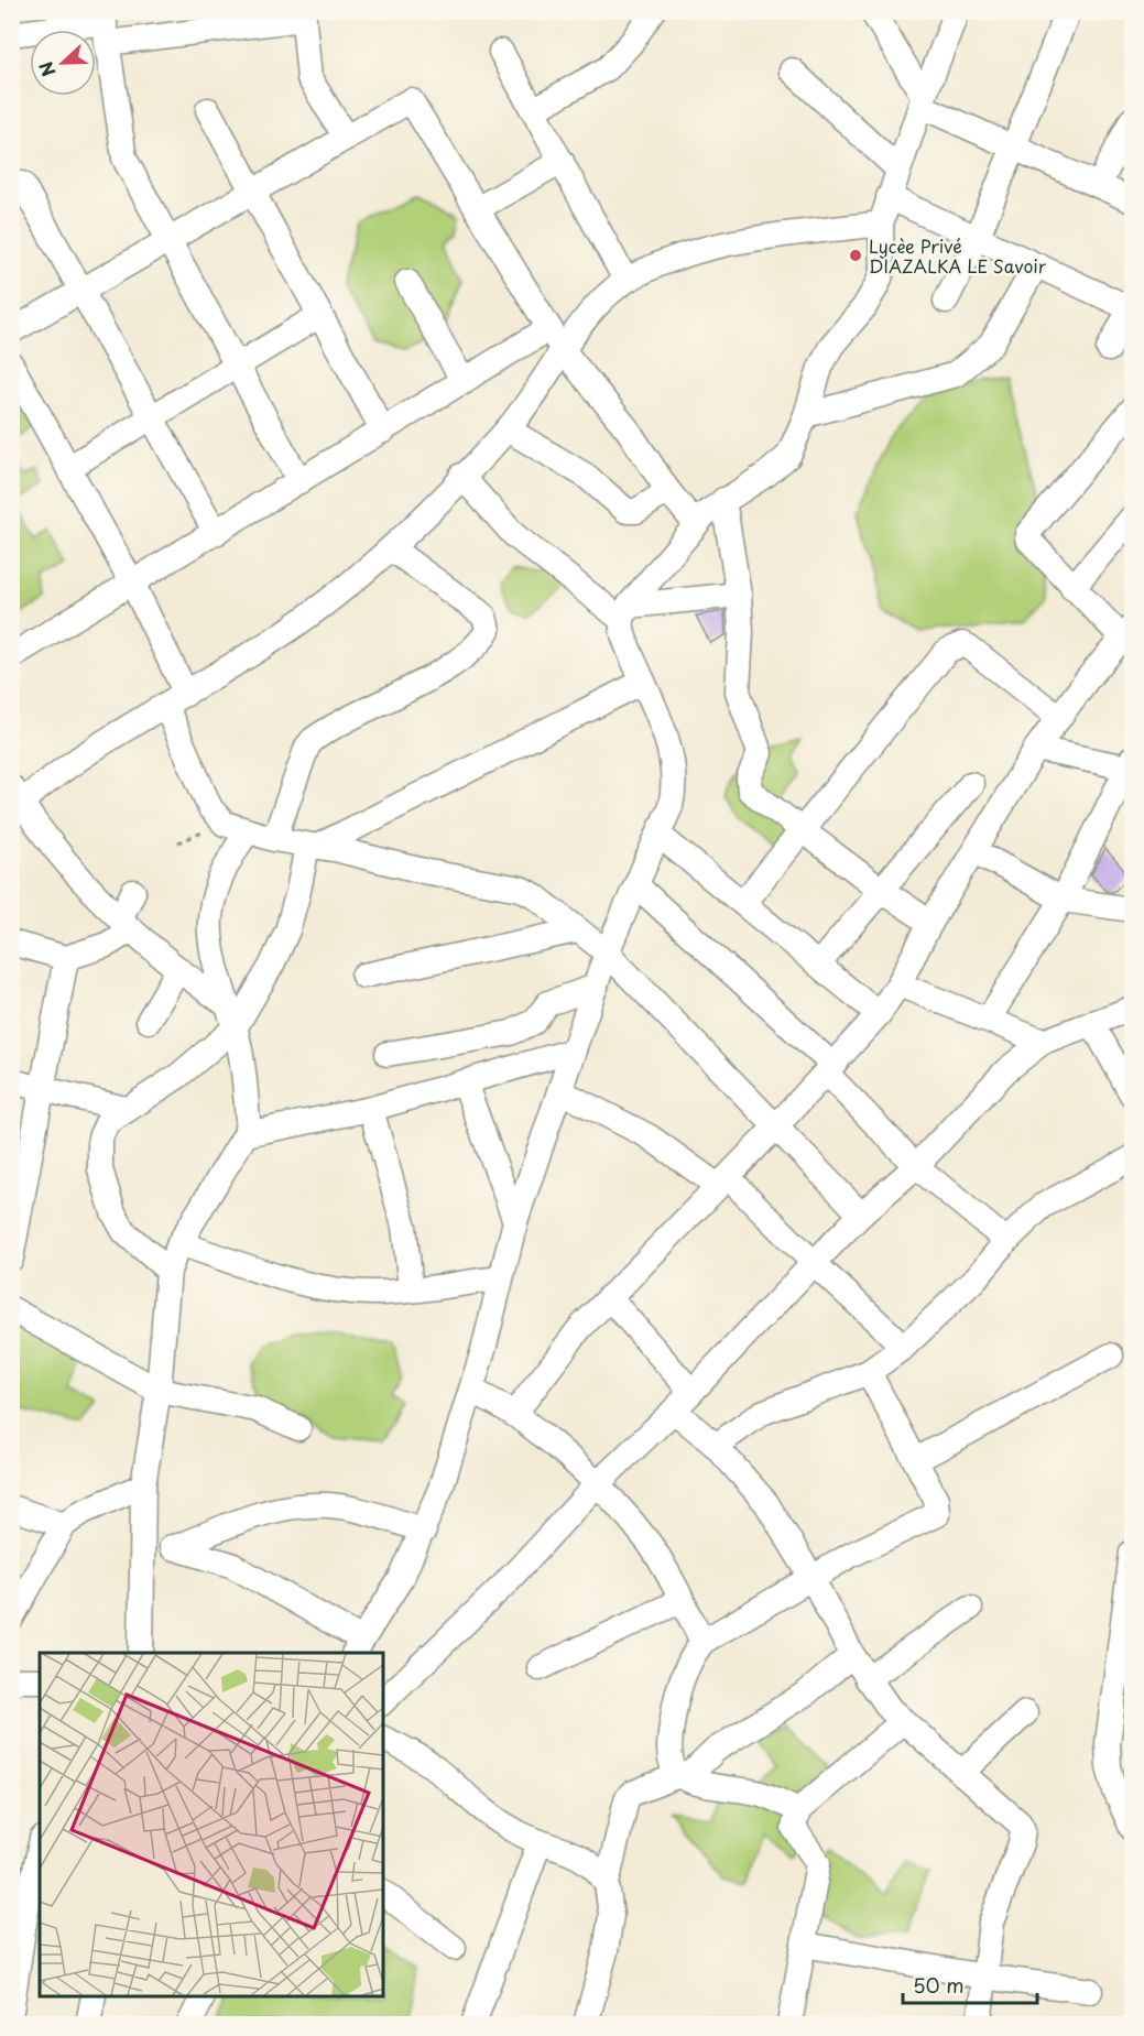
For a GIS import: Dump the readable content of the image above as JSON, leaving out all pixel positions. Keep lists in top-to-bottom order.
{
  "places": ["Lycèe Privé DIAZALKA LE Savoir"],
  "scale_bar": "50 m",
  "north": "left"
}
